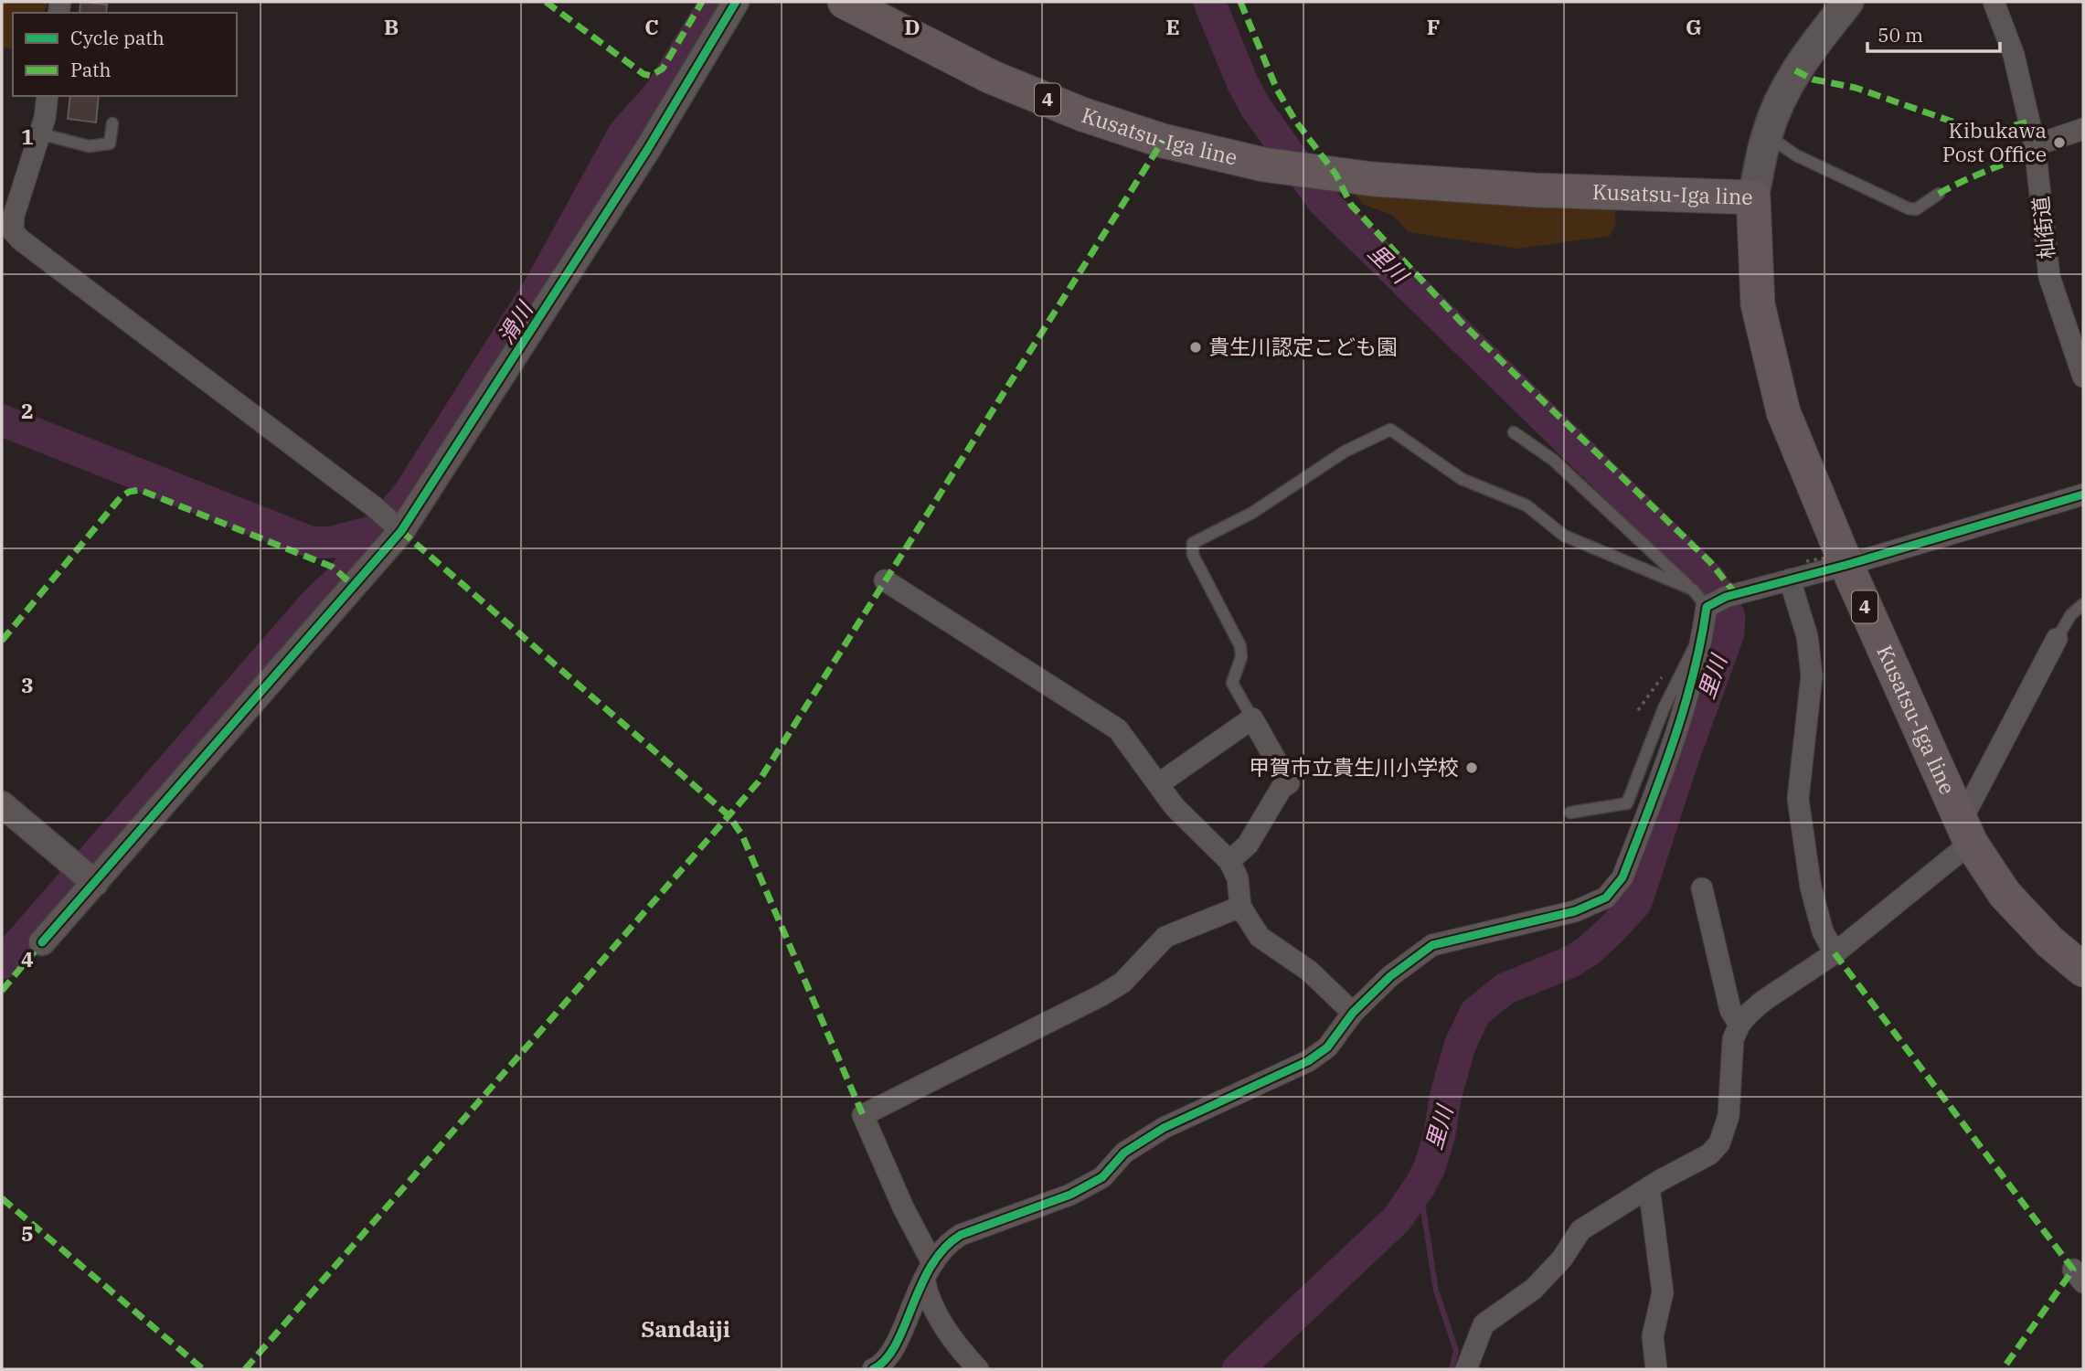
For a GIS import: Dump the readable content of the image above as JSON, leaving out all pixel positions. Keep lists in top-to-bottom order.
{
  "streets": {
    "main road": ["4", "Kusatsu-Iga line"],
    "street": ["杣街道"]
  },
  "districts": ["Sandaiji"],
  "water": ["里川", "滑川"],
  "places": ["Kibukawa Post Office", "貴生川認定こども園", "甲賀市立貴生川小学校"],
  "legend": ["Cycle path", "Path"],
  "scale_bar": "50 m",
  "grid": {
    "columns": [
      "B",
      "C",
      "D",
      "E",
      "F",
      "G"
    ],
    "rows": [
      "1",
      "2",
      "3",
      "4",
      "5"
    ]
  }
}
